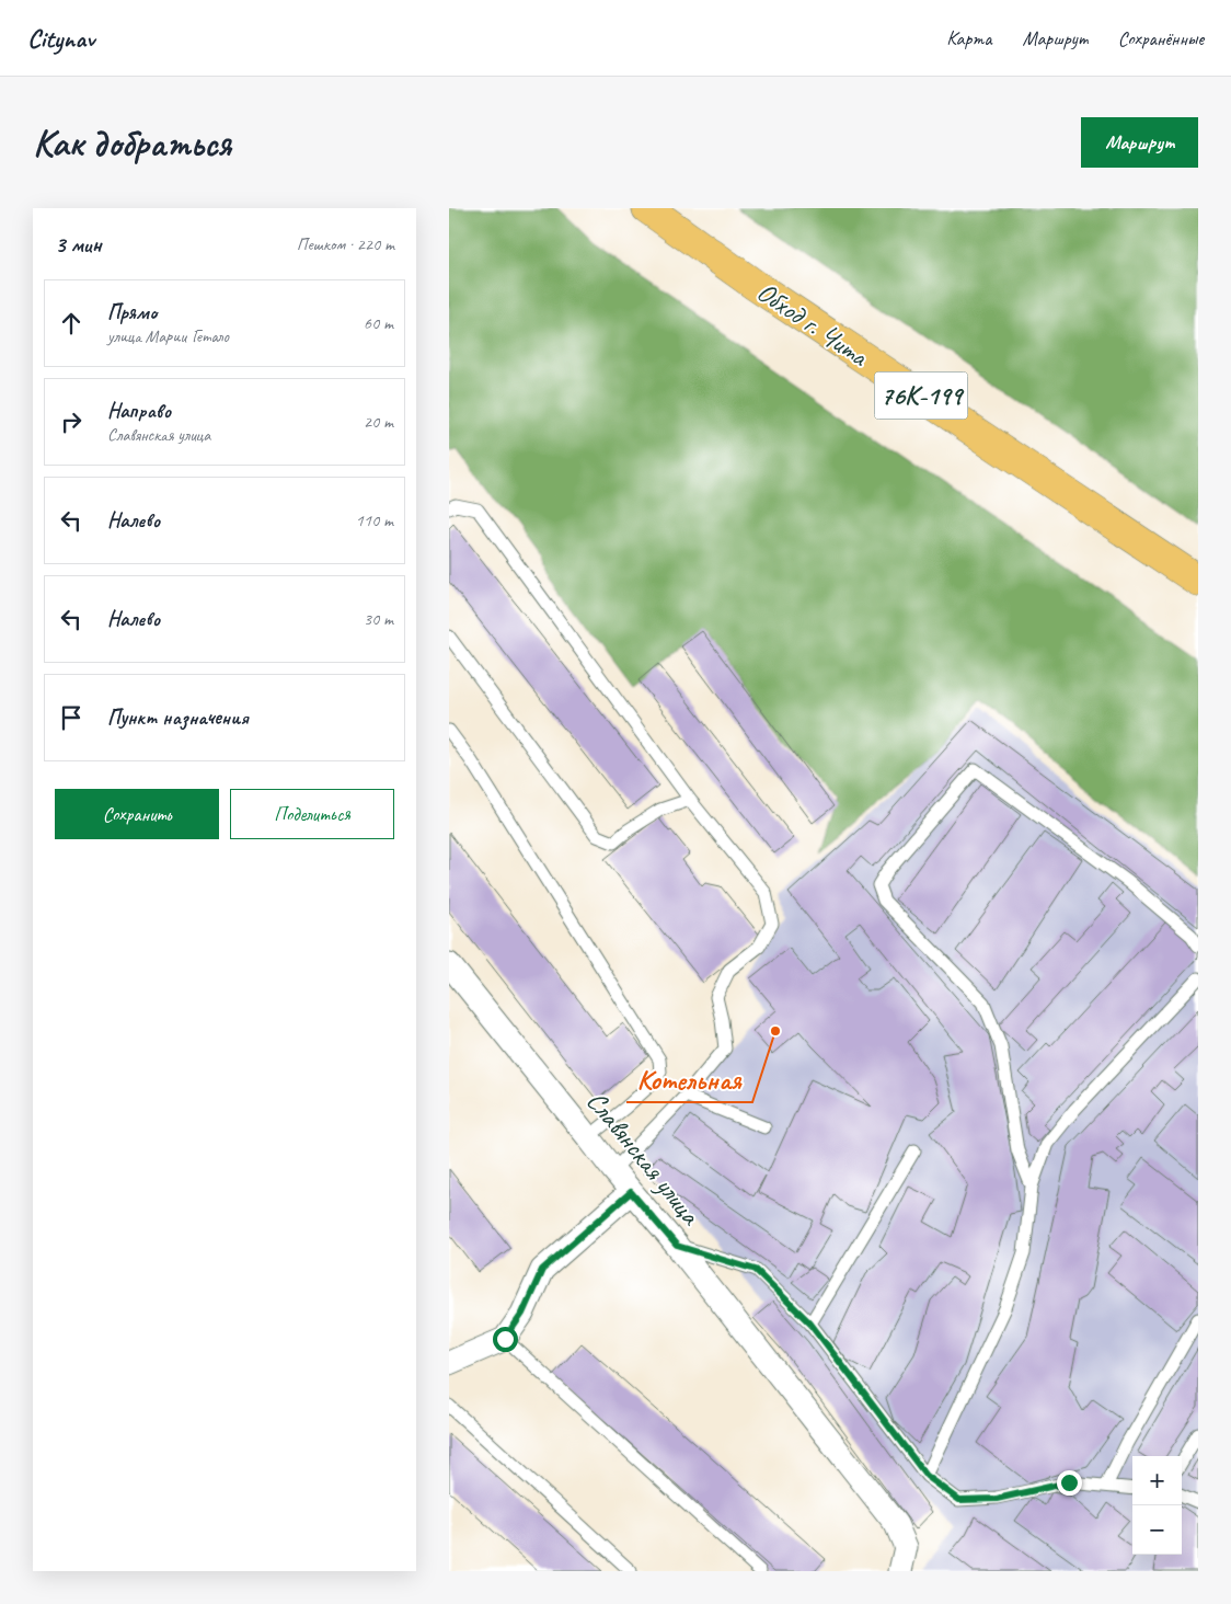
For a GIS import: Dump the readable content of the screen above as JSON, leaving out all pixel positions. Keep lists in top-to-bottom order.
{
  "streets": {
    "highway": ["Обход г. Чита", "76К-199"],
    "street": ["Славянская улица"]
  },
  "places": ["Котельная"],
  "page": {
    "header": "Citynav",
    "nav": ["Карта", "Маршрут", "Сохранённые"],
    "buttons": [
      "Маршрут",
      ["Сохранить", "Поделиться"]
    ],
    "title": "Как добраться",
    "heading": ["3 мин", "Пешком · 220 m"],
    "list": [
      ["Прямо", "улица Марии Гетало", "60 m"],
      ["Направо", "Славянская улица", "20 m"],
      ["Налево", "110 m"],
      ["Налево", "30 m"],
      "Пункт назначения"
    ],
    "map_buttons": ["+", "−"]
  }
}
